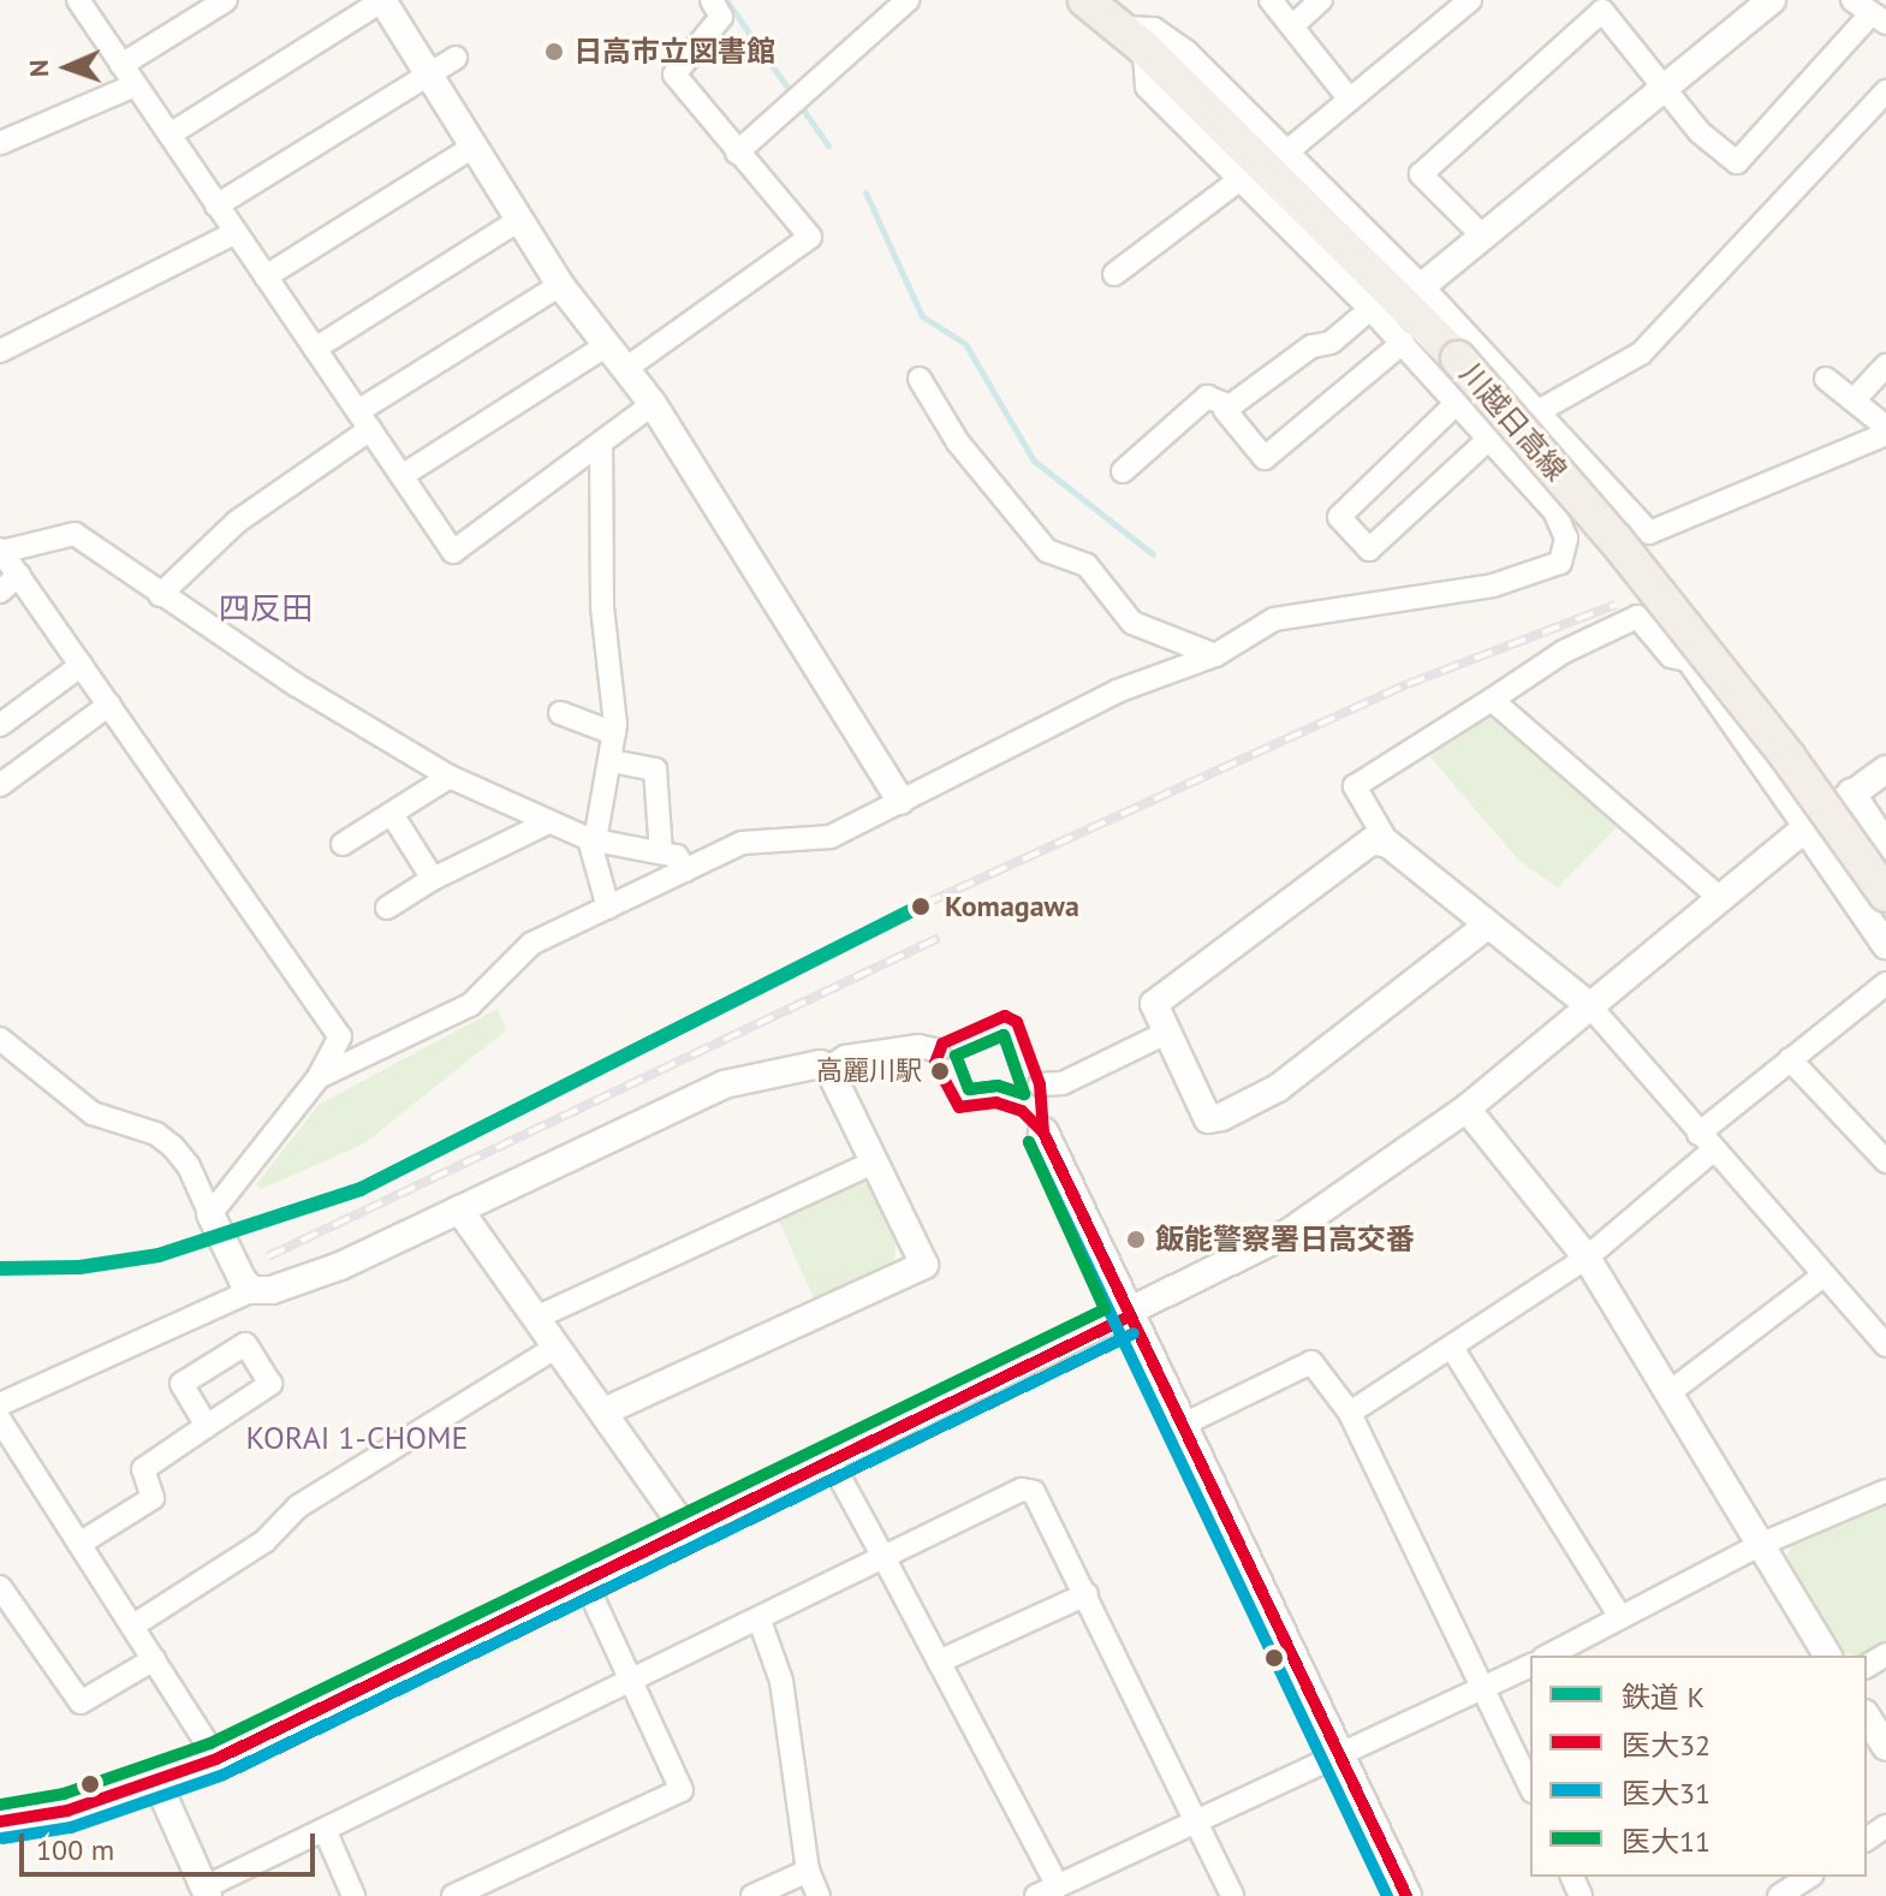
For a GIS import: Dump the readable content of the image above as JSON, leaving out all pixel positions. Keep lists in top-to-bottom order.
{
  "streets": {
    "main road": ["川越日高線"]
  },
  "districts": ["四反田", "KORAI 1-CHOME"],
  "places": [
    "日高市立図書館",
    "Komagawa",
    "高麗川駅",
    "飯能警察署日高交番"
  ],
  "lines": [
    "rail line K",
    "transit line 医大32",
    "transit line 医大31",
    "transit line 医大11"
  ],
  "legend": [
    "鉄道 K",
    "医大32",
    "医大31",
    "医大11"
  ],
  "scale_bar": "100 m",
  "north": "left"
}
